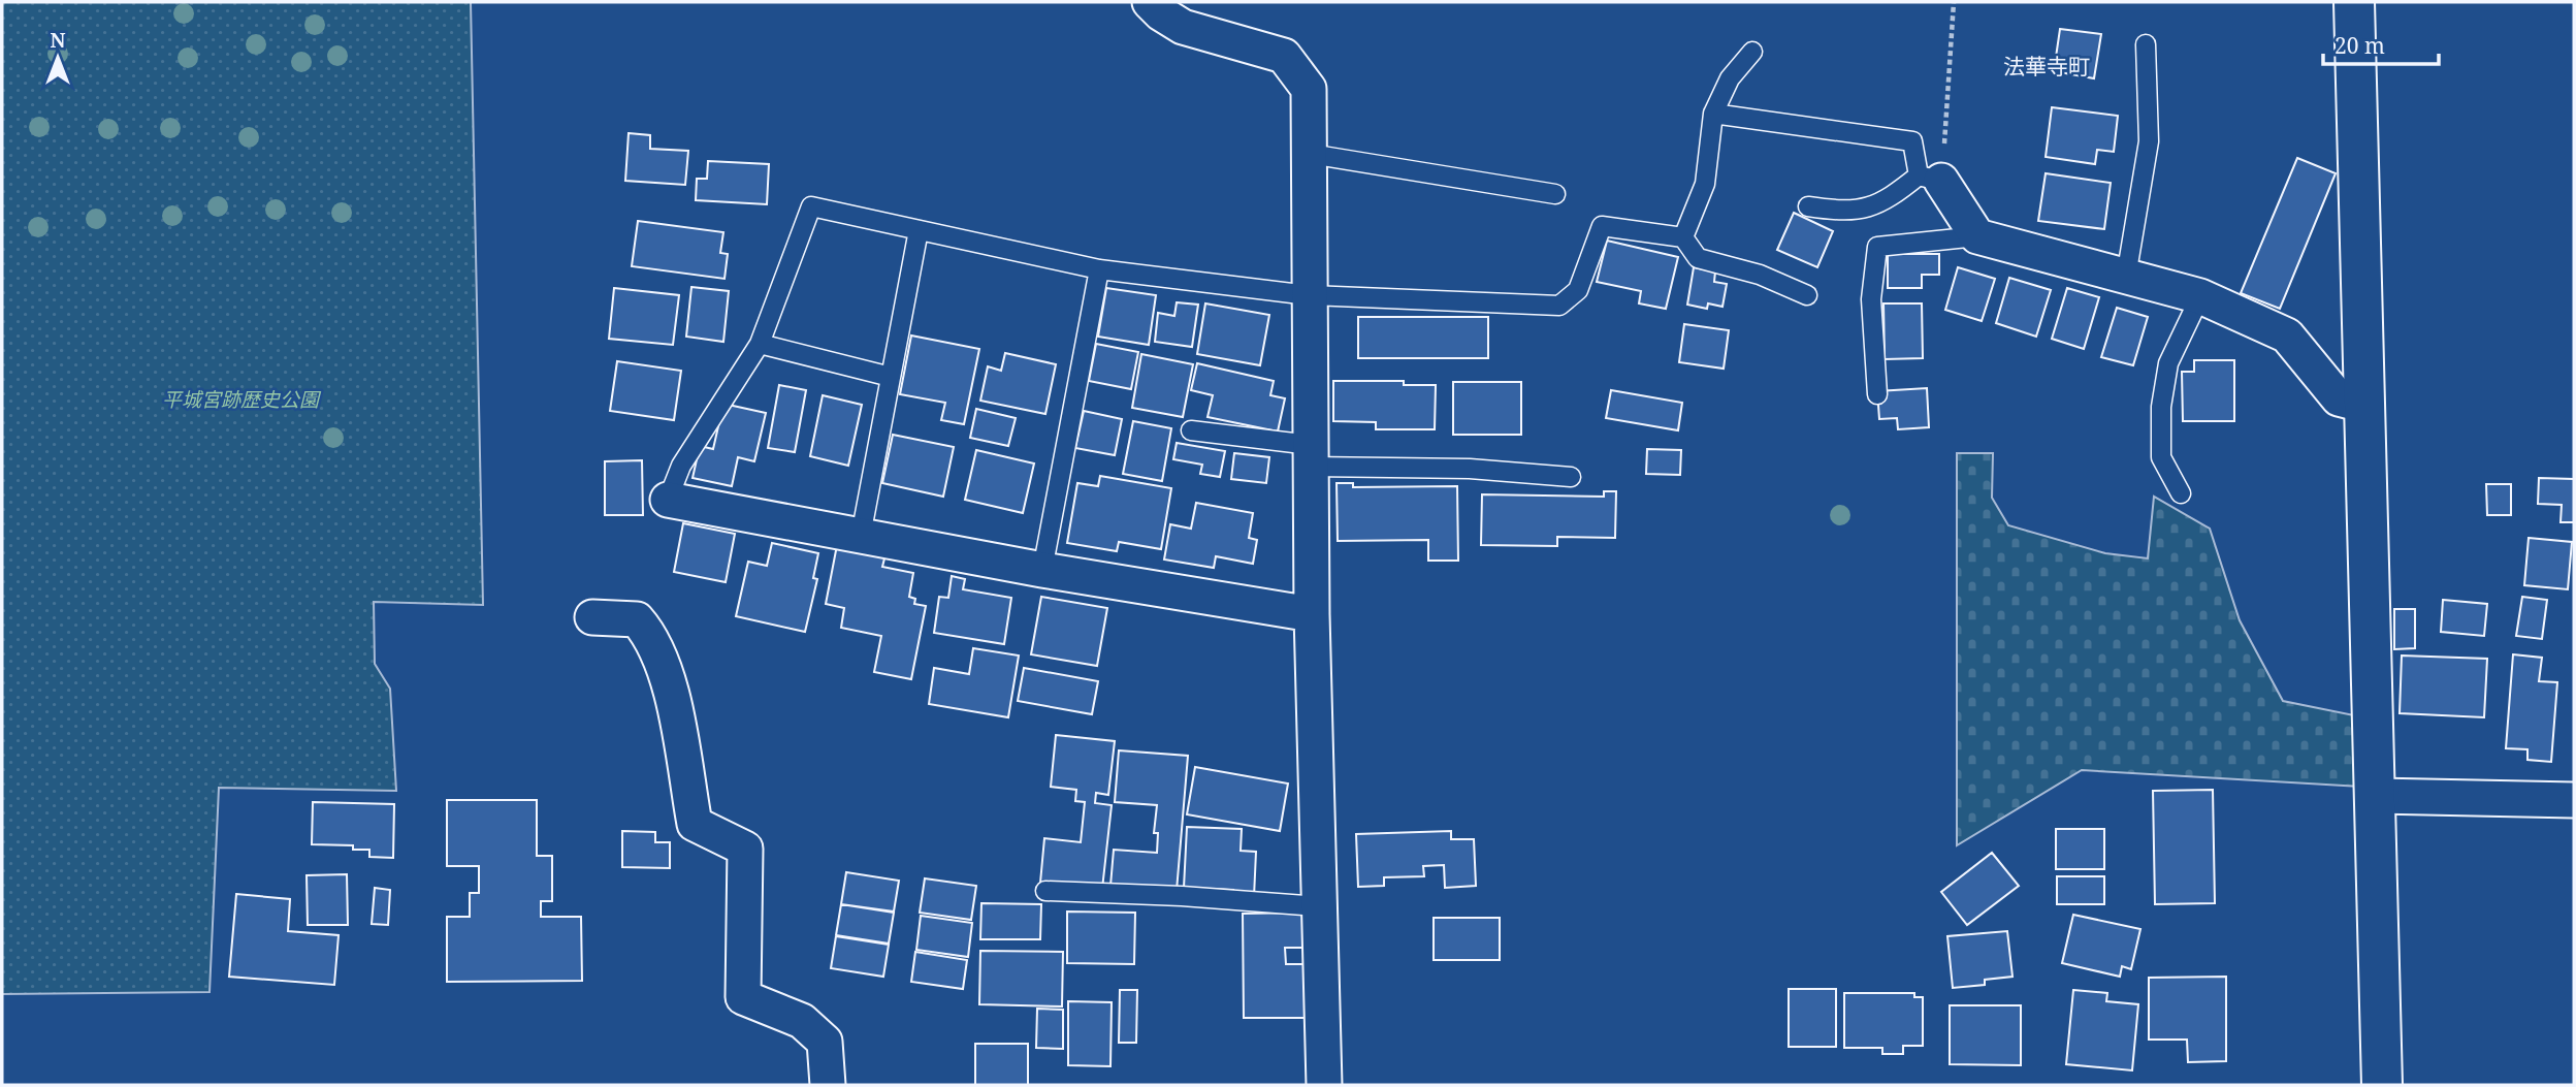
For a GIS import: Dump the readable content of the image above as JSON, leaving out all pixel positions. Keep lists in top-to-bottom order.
{
  "districts": ["法華寺町"],
  "parks": ["平城宮跡歴史公園"],
  "scale_bar": "20 m",
  "north": "top"
}
